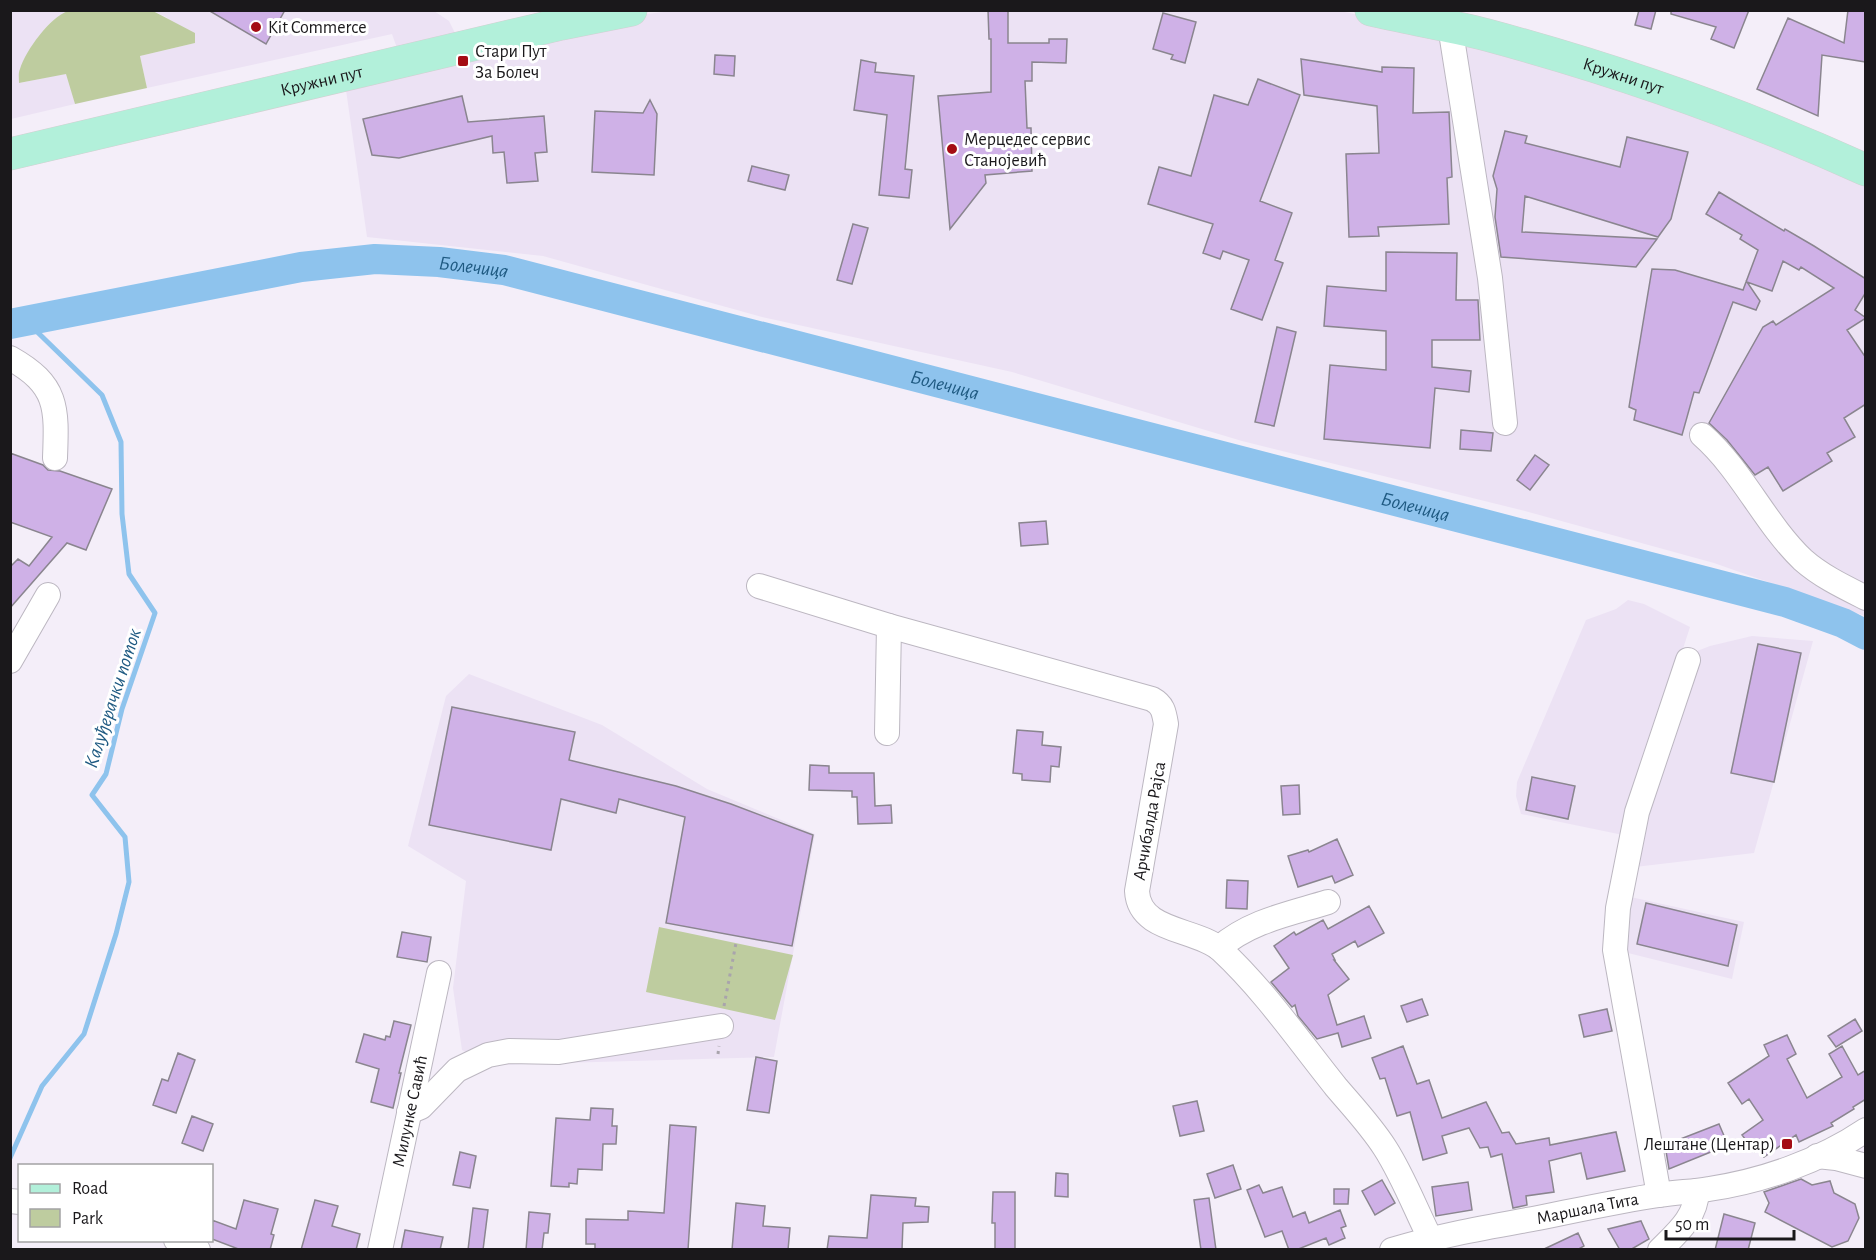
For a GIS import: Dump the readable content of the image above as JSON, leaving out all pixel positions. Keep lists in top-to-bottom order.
{
  "streets": {
    "main road": ["Кружни пут"],
    "street": ["Арчибалда Рајса", "Милунке Савић", "Маршала Тита"]
  },
  "crossings": [
    ["Арчибалда Рајса", "Маршала Тита"]
  ],
  "water": ["Болечица", "Калуђерачки поток"],
  "places": {
    "other": ["Kit Commerce", "Мерцедес сервис Станојевић"],
    "transit": ["Стари Пут За Болеч", "Лештане (Центар)"]
  },
  "legend": ["Road", "Park"],
  "scale_bar": "50 m"
}
